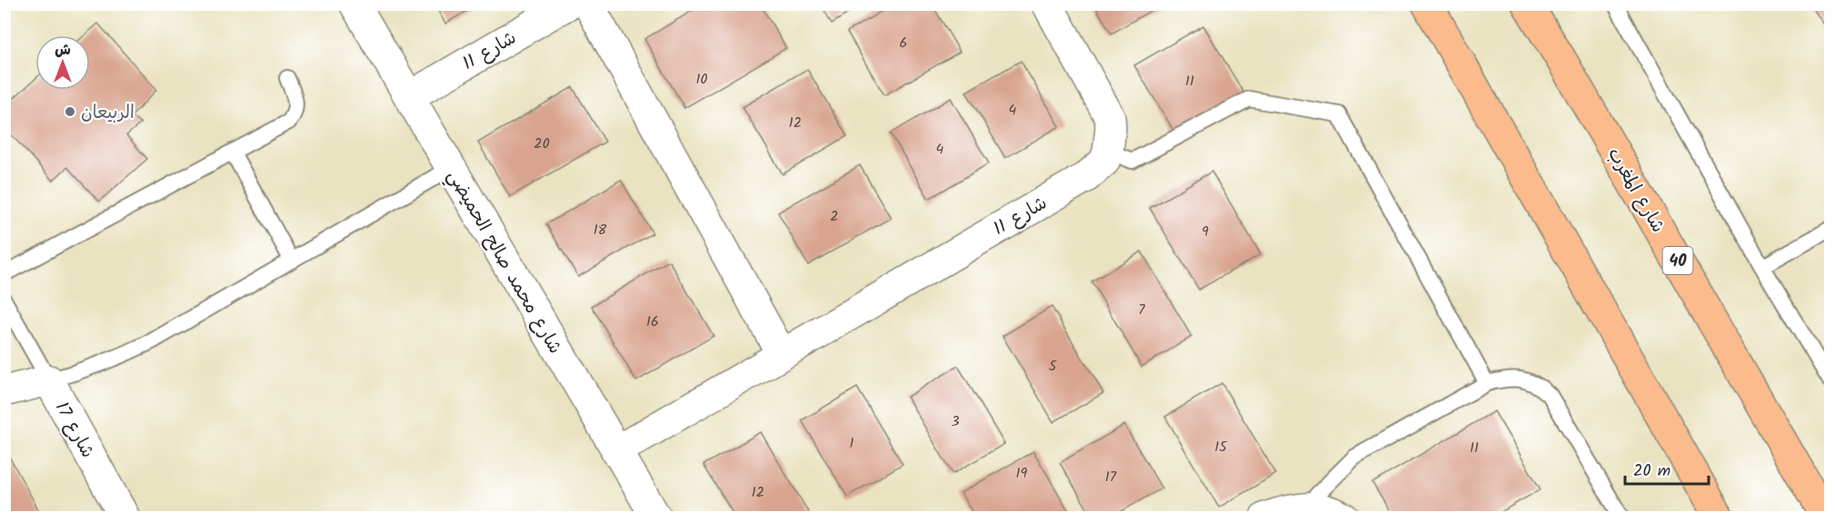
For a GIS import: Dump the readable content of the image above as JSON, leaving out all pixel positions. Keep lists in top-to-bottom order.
{
  "streets": {
    "highway": ["شارع المغرب", "40"],
    "street": ["شارع 11", "شارع محمد صالح الحميضي", "شارع 17"]
  },
  "crossings": [
    ["شارع 11", "شارع محمد صالح الحميضي"]
  ],
  "places": ["الربيعان"],
  "house_numbers": [
    "6",
    "10",
    "11",
    "4",
    "12",
    "20",
    "4",
    "2",
    "18",
    "9",
    "7",
    "16",
    "5",
    "3",
    "1",
    "15",
    "11",
    "19",
    "17",
    "12"
  ],
  "scale_bar": "20 m",
  "north": "top"
}
